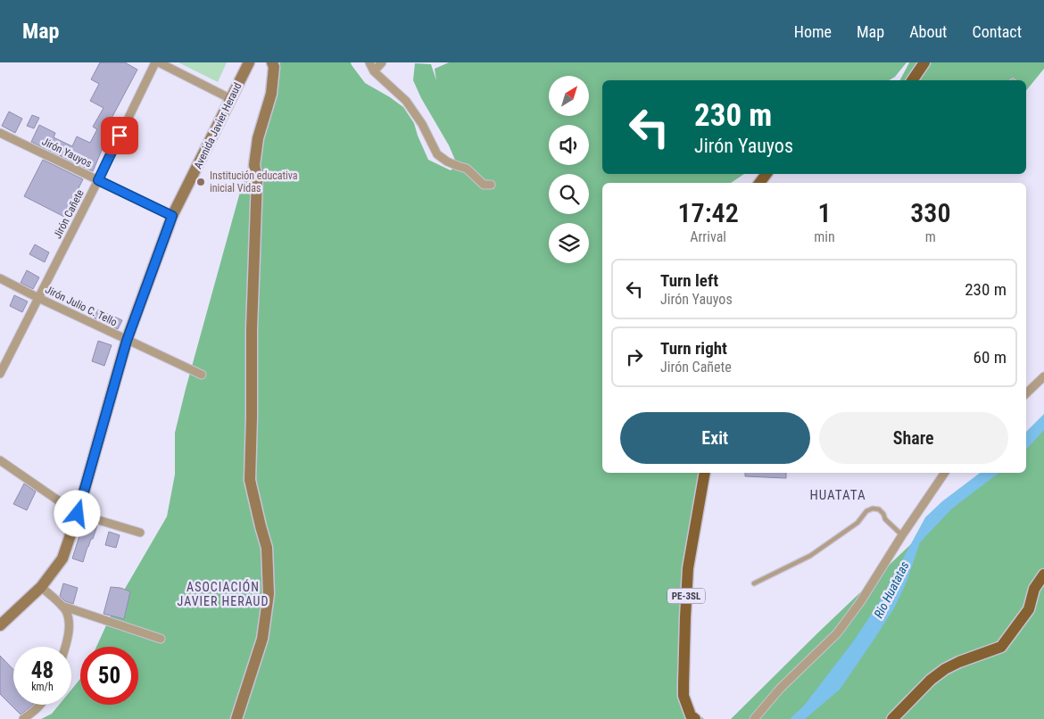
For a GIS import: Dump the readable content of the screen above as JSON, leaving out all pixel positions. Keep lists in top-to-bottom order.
{
  "streets": {
    "main road": ["Avenida Javier Heraud", "PE-3SL"],
    "street": ["Jirón Yauyos", "Jirón Cañete", "Jirón Julio C. Tello"]
  },
  "crossings": [
    ["Avenida Javier Heraud", "Jirón Yauyos"],
    ["Avenida Javier Heraud", "Jirón Julio C. Tello"],
    ["Jirón Yauyos", "Jirón Cañete"],
    ["Jirón Cañete", "Jirón Julio C. Tello"]
  ],
  "districts": ["HUATATA", "ASOCIACIÓN JAVIER HERAUD"],
  "water": ["Rio Huatatas"],
  "places": ["Institución educativa inicial Vidas"],
  "north": "top right",
  "page": {
    "header": "Map",
    "nav": [
      "Home",
      "Map",
      "About",
      "Contact"
    ],
    "turn": ["230 m", "Jirón Yauyos"],
    "eta": [
      "17:42",
      "Arrival",
      "1",
      "min",
      "330",
      "m"
    ],
    "list": [
      {
        "name": "Turn left",
        "note": "Jirón Yauyos",
        "value": "230 m"
      },
      {
        "name": "Turn right",
        "note": "Jirón Cañete",
        "value": "60 m"
      }
    ],
    "buttons": ["Exit", "Share"],
    "speed": "48 km/h",
    "limit": "50"
  }
}
